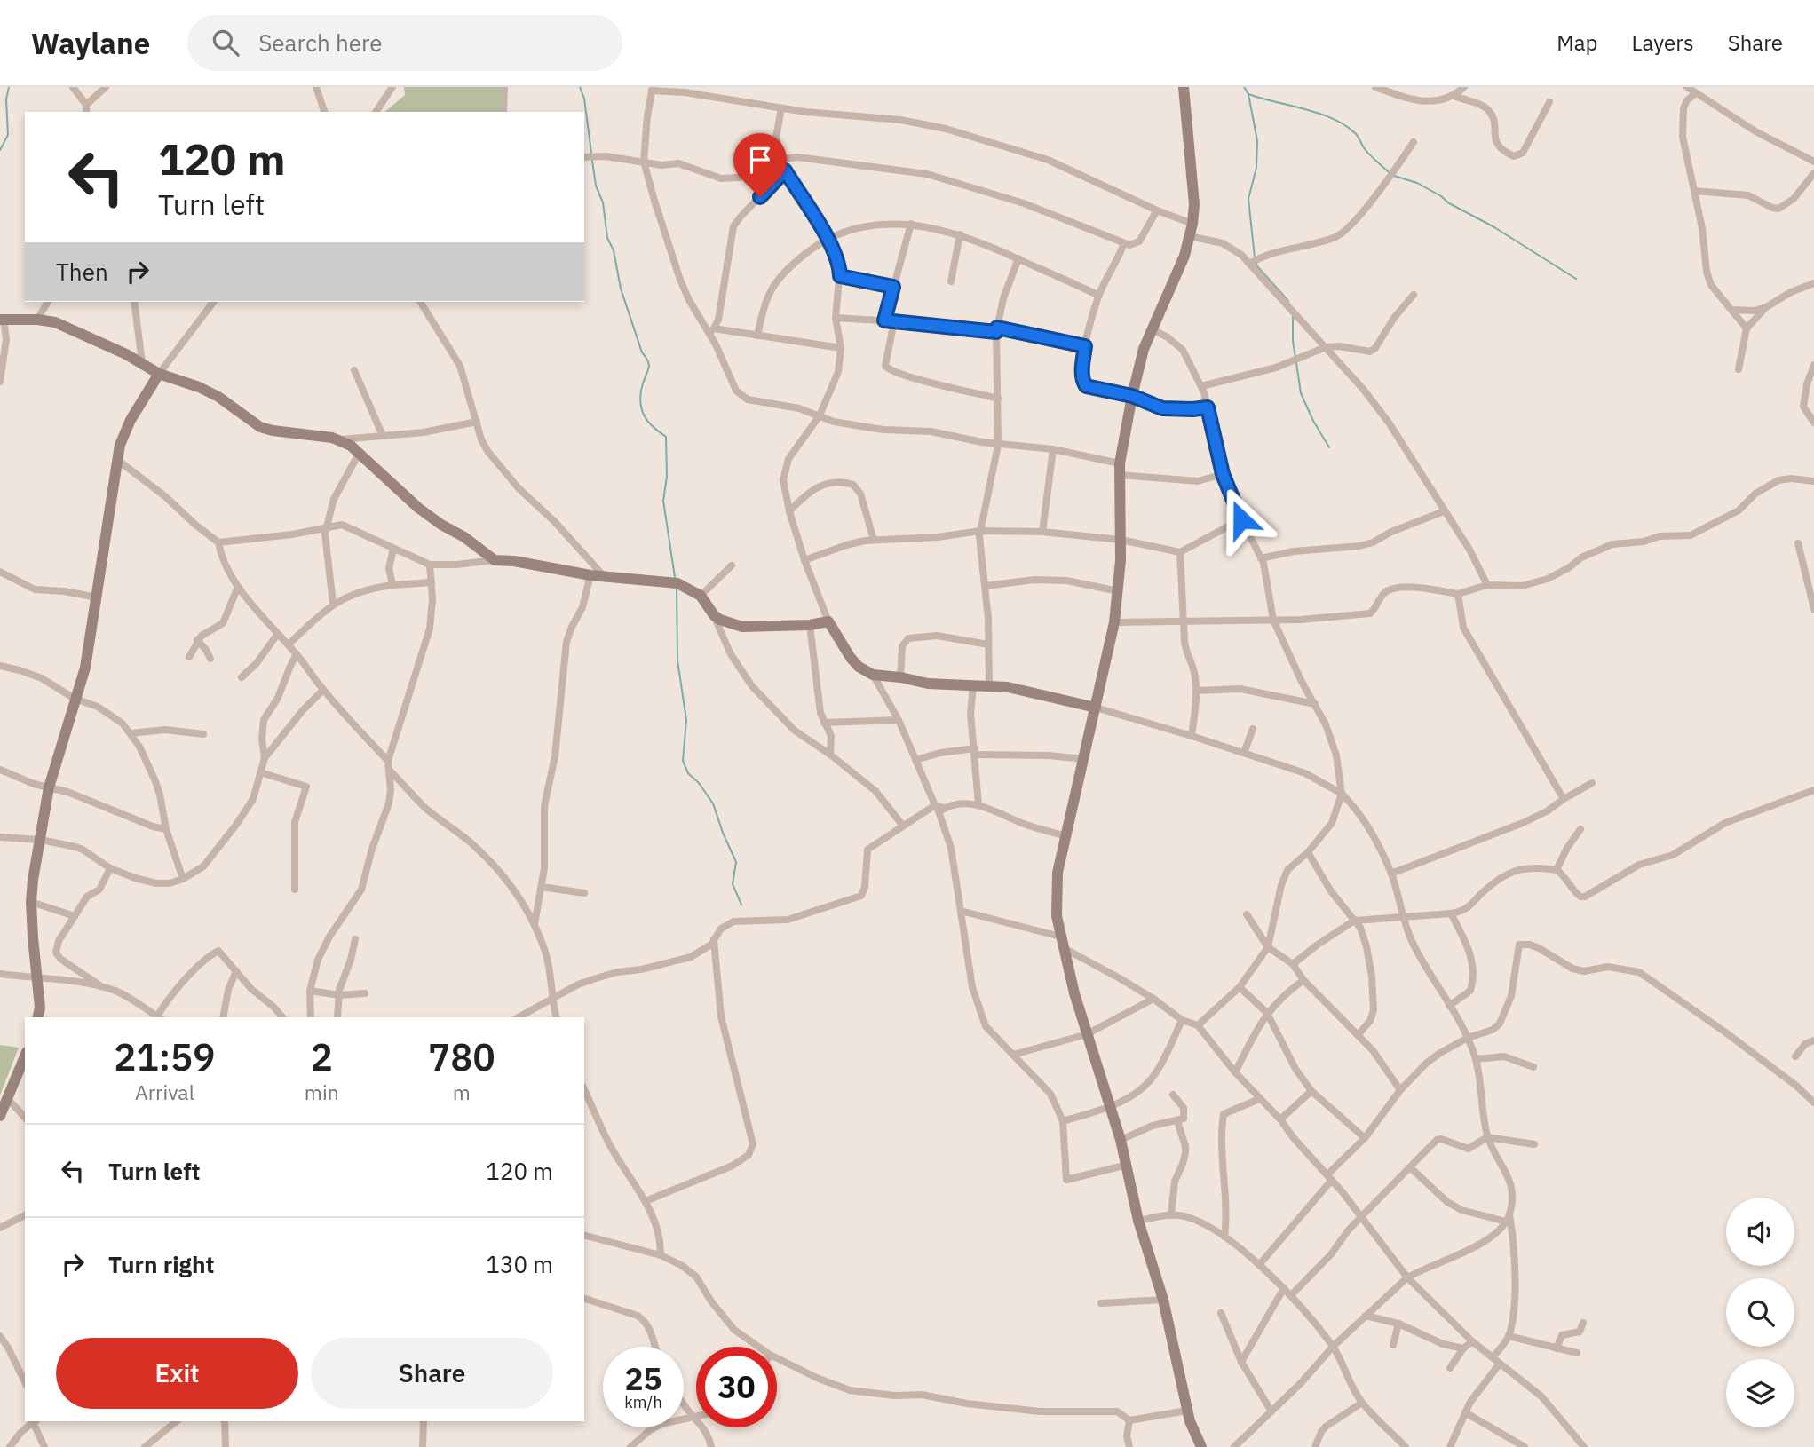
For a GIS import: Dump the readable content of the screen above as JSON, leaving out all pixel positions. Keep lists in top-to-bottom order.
{
  "page": {
    "header": "Waylane",
    "search": "Search here",
    "nav": ["Map", "Layers", "Share"],
    "turn": ["120 m", "Turn left"],
    "then": "Then",
    "eta": [
      "21:59",
      "Arrival",
      "2",
      "min",
      "780",
      "m"
    ],
    "list": [
      {
        "name": "Turn left",
        "value": "120 m"
      },
      {
        "name": "Turn right",
        "value": "130 m"
      }
    ],
    "buttons": ["Exit", "Share"],
    "speed": "25 km/h",
    "limit": "30"
  }
}
